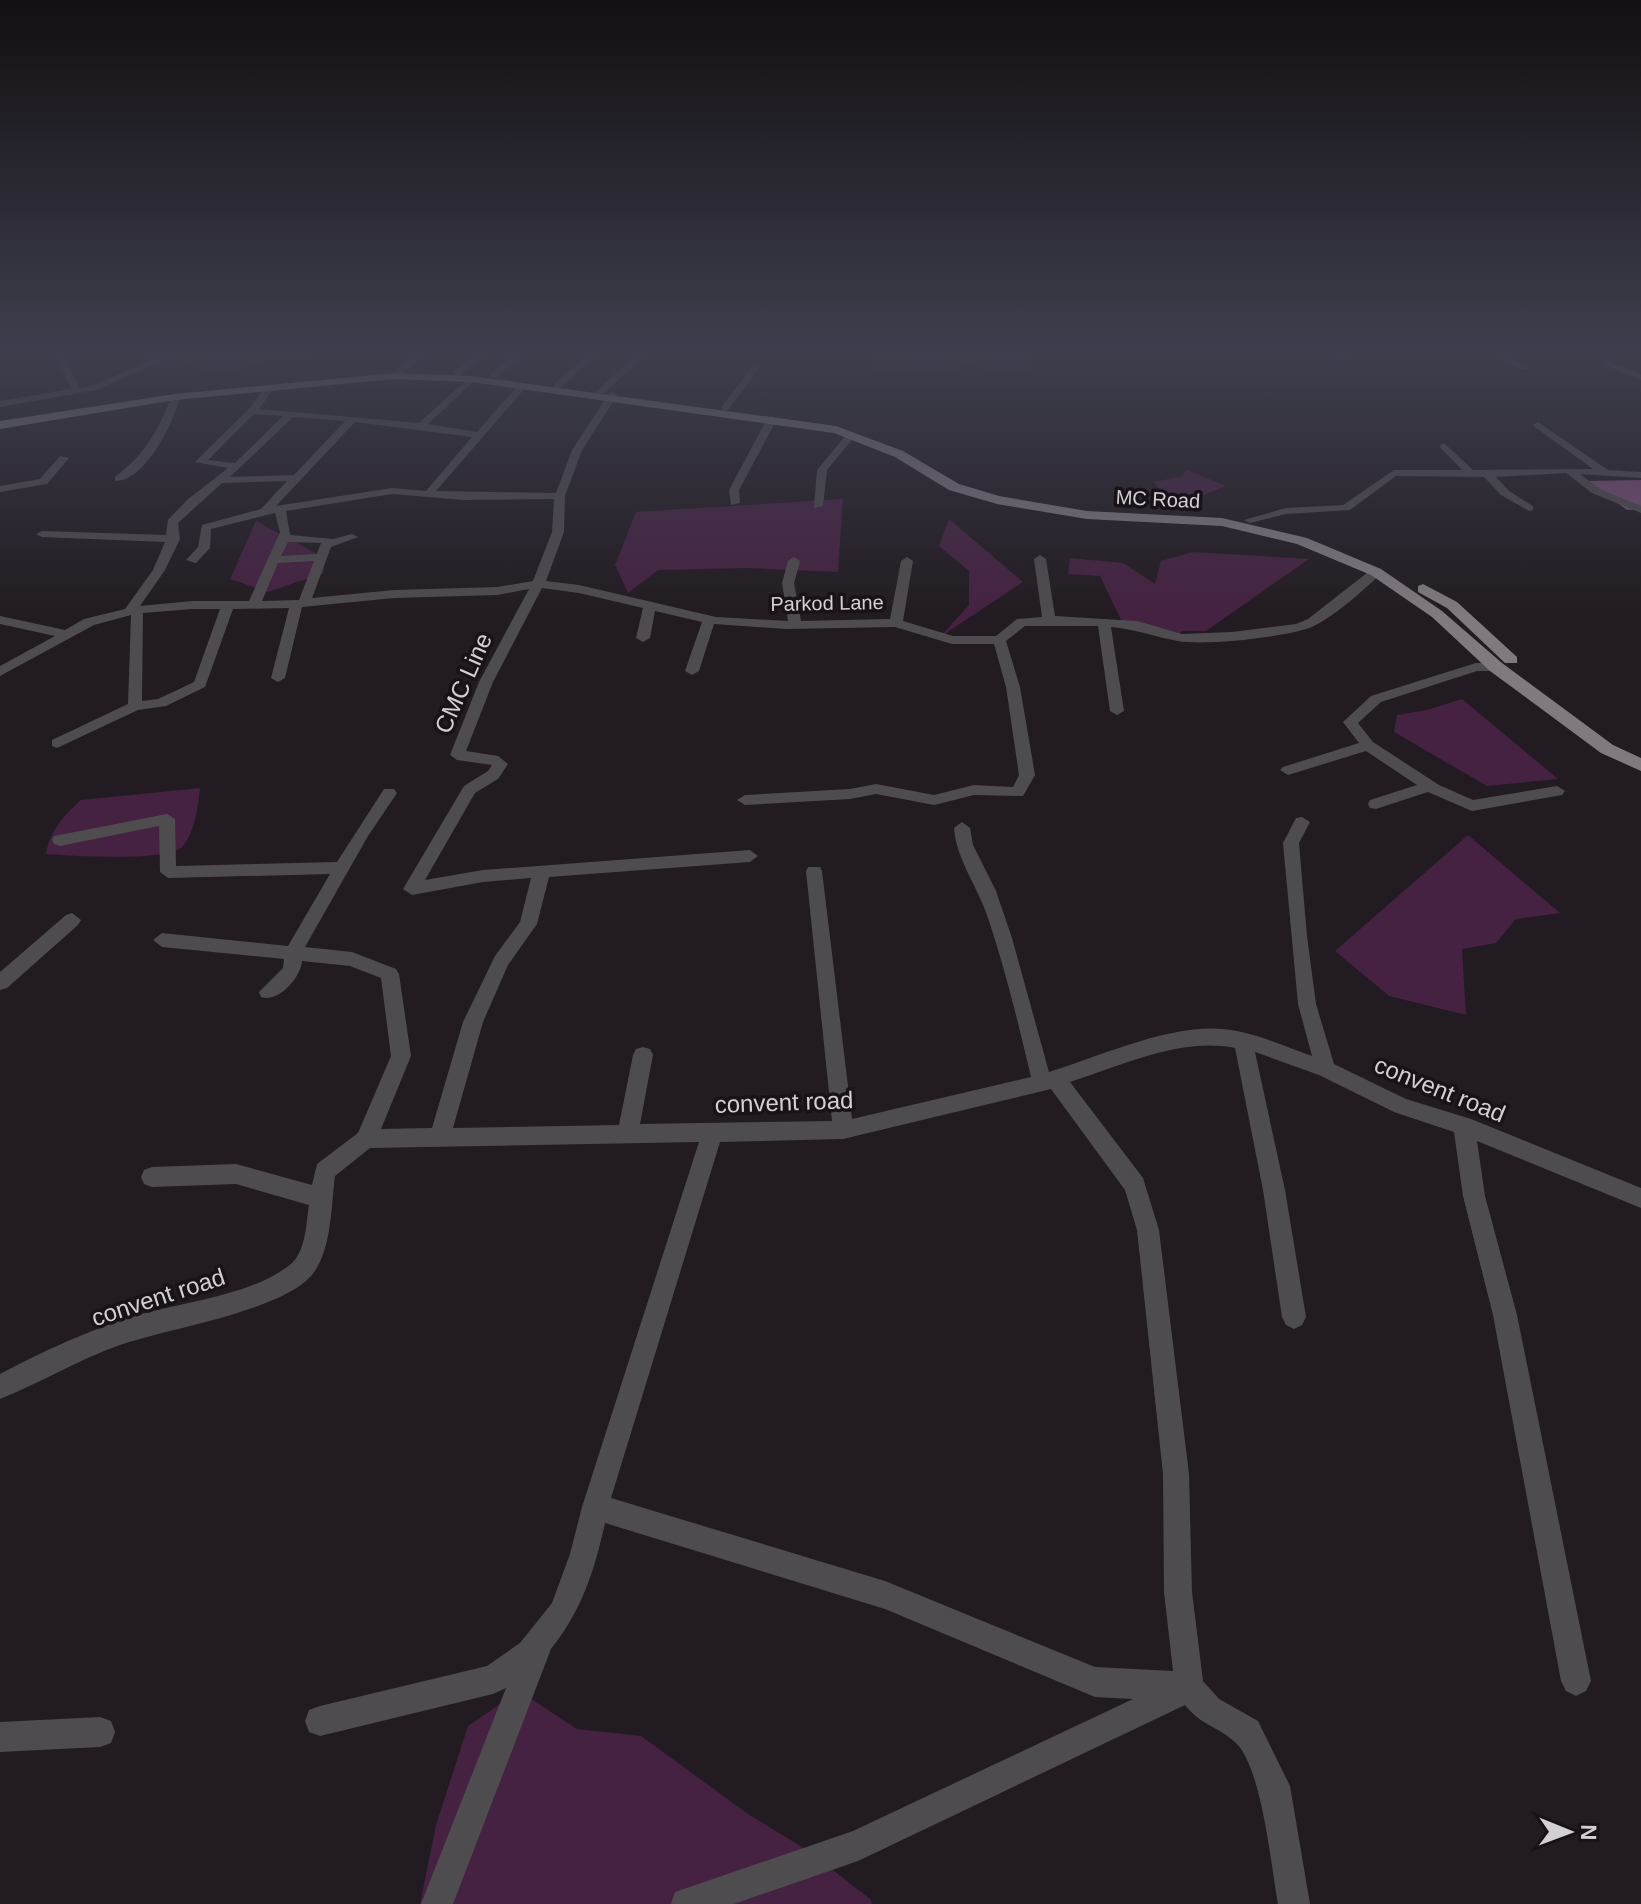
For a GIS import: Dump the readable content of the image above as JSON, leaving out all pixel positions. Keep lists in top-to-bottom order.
{
  "streets": {
    "main road": ["MC Road"],
    "street": ["Parkod Lane", "CMC Line", "convent road"]
  },
  "crossings": [
    ["MC Road", "Parkod Lane"],
    ["Parkod Lane", "CMC Line"]
  ],
  "north": "right"
}
